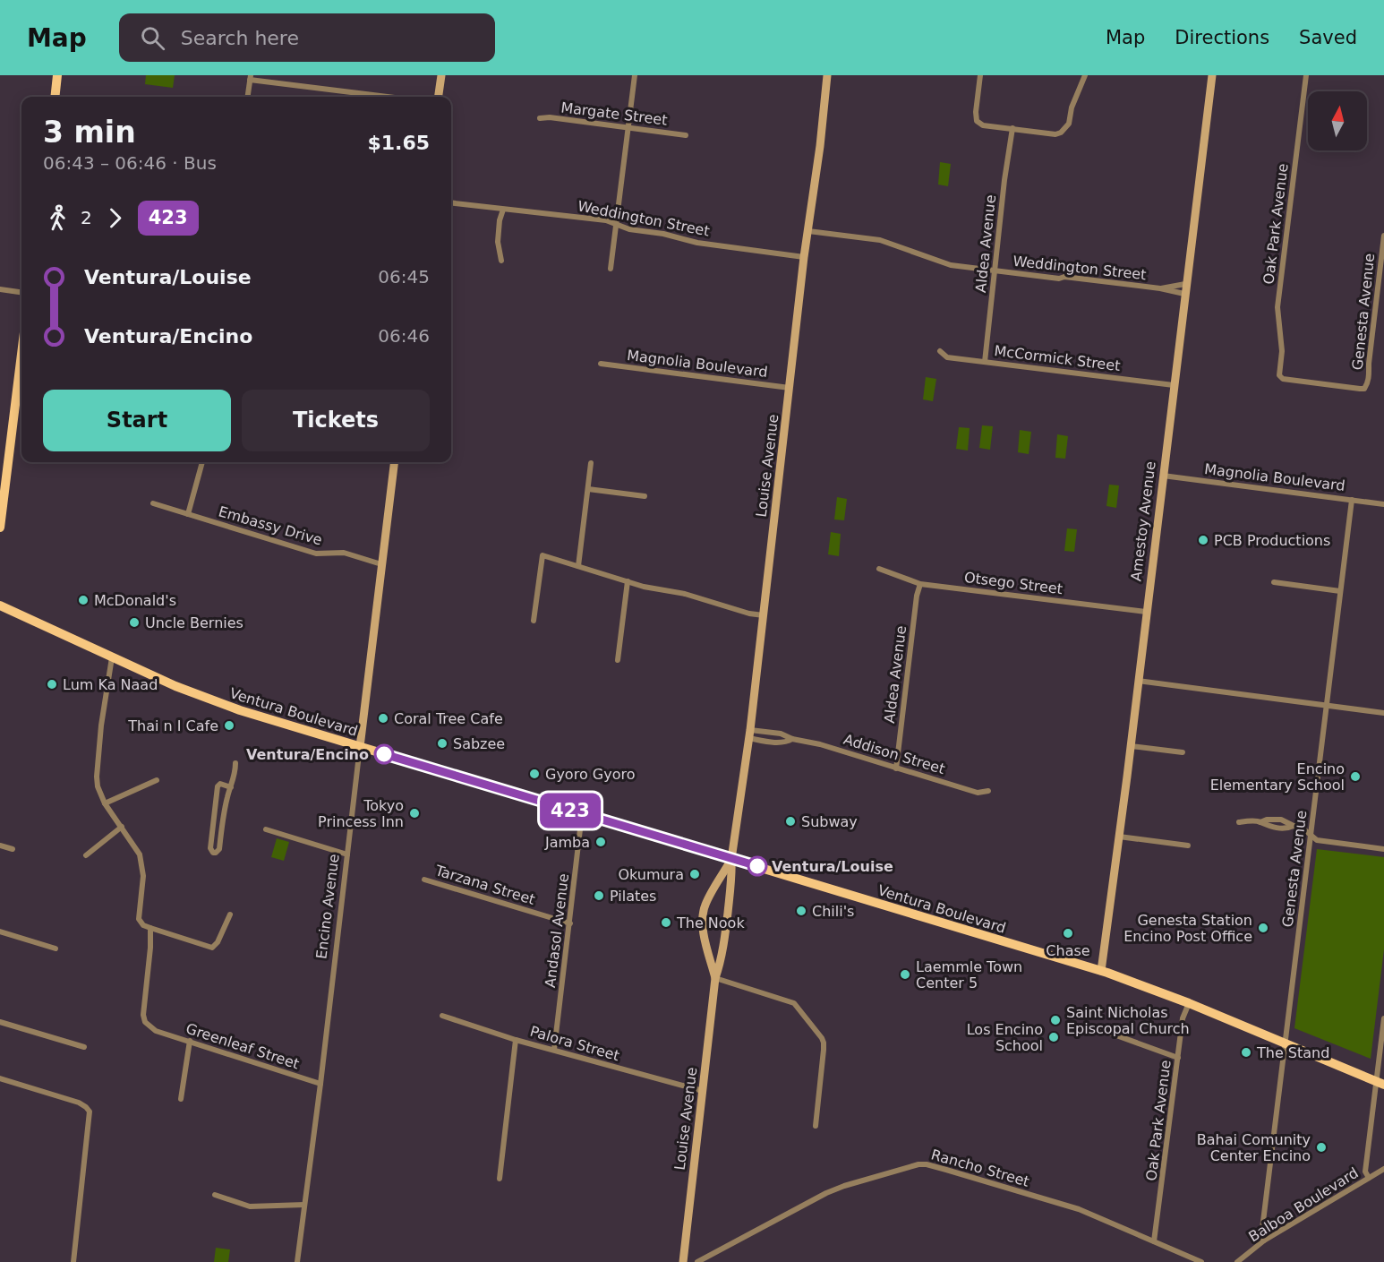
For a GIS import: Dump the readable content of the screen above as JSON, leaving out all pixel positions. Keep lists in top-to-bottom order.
{
  "streets": {
    "main road": ["Ventura Boulevard"],
    "street": [
      "Margate Street",
      "Weddington Street",
      "Oak Park Avenue",
      "Aldea Avenue",
      "Genesta Avenue",
      "McCormick Street",
      "Magnolia Boulevard",
      "Louise Avenue",
      "Amestoy Avenue",
      "Embassy Drive",
      "Otsego Street",
      "Addison Street",
      "Tarzana Street",
      "Encino Avenue",
      "Andasol Avenue",
      "Palora Street",
      "Greenleaf Street",
      "Rancho Street",
      "Balboa Boulevard"
    ]
  },
  "crossings": [
    ["Weddington Street", "Aldea Avenue"],
    ["Weddington Street", "Louise Avenue"],
    ["Weddington Street", "Amestoy Avenue"],
    ["Oak Park Avenue", "Genesta Avenue"],
    ["Oak Park Avenue", "Ventura Boulevard"],
    ["Oak Park Avenue", "Rancho Street"],
    ["Aldea Avenue", "McCormick Street"],
    ["Aldea Avenue", "Otsego Street"],
    ["Aldea Avenue", "Addison Street"],
    ["Genesta Avenue", "Magnolia Boulevard"],
    ["Genesta Avenue", "Ventura Boulevard"],
    ["Genesta Avenue", "Balboa Boulevard"],
    ["McCormick Street", "Amestoy Avenue"],
    ["Magnolia Boulevard", "Louise Avenue"],
    ["Magnolia Boulevard", "Amestoy Avenue"],
    ["Louise Avenue", "Ventura Boulevard"],
    ["Louise Avenue", "Addison Street"],
    ["Louise Avenue", "Palora Street"],
    ["Amestoy Avenue", "Otsego Street"],
    ["Amestoy Avenue", "Ventura Boulevard"],
    ["Embassy Drive", "Encino Avenue"],
    ["Ventura Boulevard", "Encino Avenue"],
    ["Ventura Boulevard", "Andasol Avenue"],
    ["Tarzana Street", "Andasol Avenue"],
    ["Encino Avenue", "Greenleaf Street"],
    ["Andasol Avenue", "Palora Street"]
  ],
  "places": [
    "PCB Productions",
    "McDonald's",
    "Uncle Bernies",
    "Lum Ka Naad",
    "Coral Tree Cafe",
    "Thai n I Cafe",
    "Sabzee",
    "Ventura/Encino",
    "Gyoro Gyoro",
    "Encino Elementary School",
    "Tokyo Princess Inn",
    "Subway",
    "Jamba",
    "Ventura/Louise",
    "Okumura",
    "Pilates",
    "Chili's",
    "The Nook",
    "Genesta Station Encino Post Office",
    "Chase",
    "Laemmle Town Center 5",
    "Saint Nicholas Episcopal Church",
    "Los Encino School",
    "The Stand",
    "Bahai Comunity Center Encino"
  ],
  "lines": ["bus line 423"],
  "north": "top",
  "page": {
    "header": "Map",
    "search": "Search here",
    "nav": ["Map", "Directions", "Saved"],
    "on_map": "423",
    "heading": ["3 min", "06:43 – 06:46 · Bus", "$1.65"],
    "legs": ["2", "423"],
    "list": [
      {
        "name": "Ventura/Louise",
        "value": "06:45"
      },
      {
        "name": "Ventura/Encino",
        "value": "06:46"
      }
    ],
    "buttons": ["Start", "Tickets"]
  }
}
